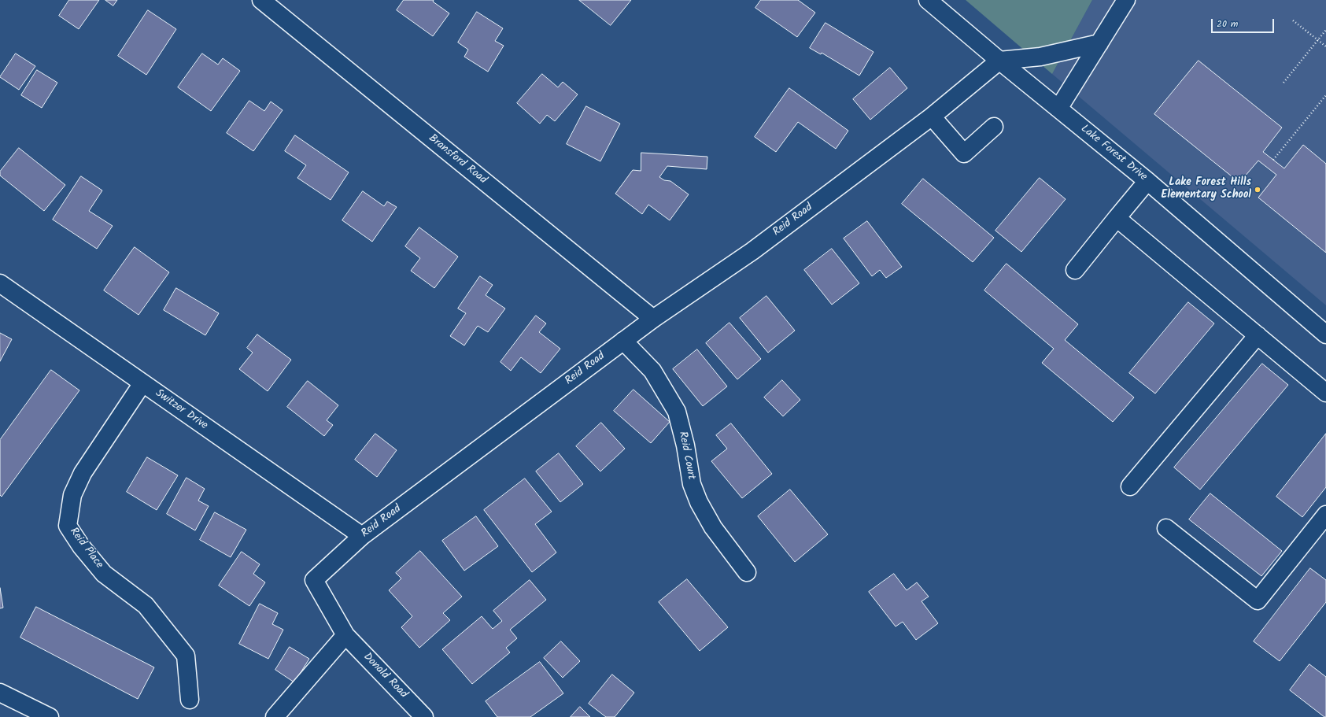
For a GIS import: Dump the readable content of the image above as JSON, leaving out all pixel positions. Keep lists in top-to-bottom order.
{
  "streets": {
    "street": [
      "Lake Forest Drive",
      "Bransford Road",
      "Reid Road",
      "Switzer Drive",
      "Reid Court",
      "Reid Place",
      "Donald Road"
    ]
  },
  "crossings": [
    ["Lake Forest Drive", "Reid Road"],
    ["Bransford Road", "Reid Road"],
    ["Reid Road", "Switzer Drive"],
    ["Reid Road", "Reid Court"],
    ["Reid Road", "Donald Road"],
    ["Switzer Drive", "Reid Place"]
  ],
  "places": ["Lake Forest Hills Elementary School"],
  "scale_bar": "20 m"
}
